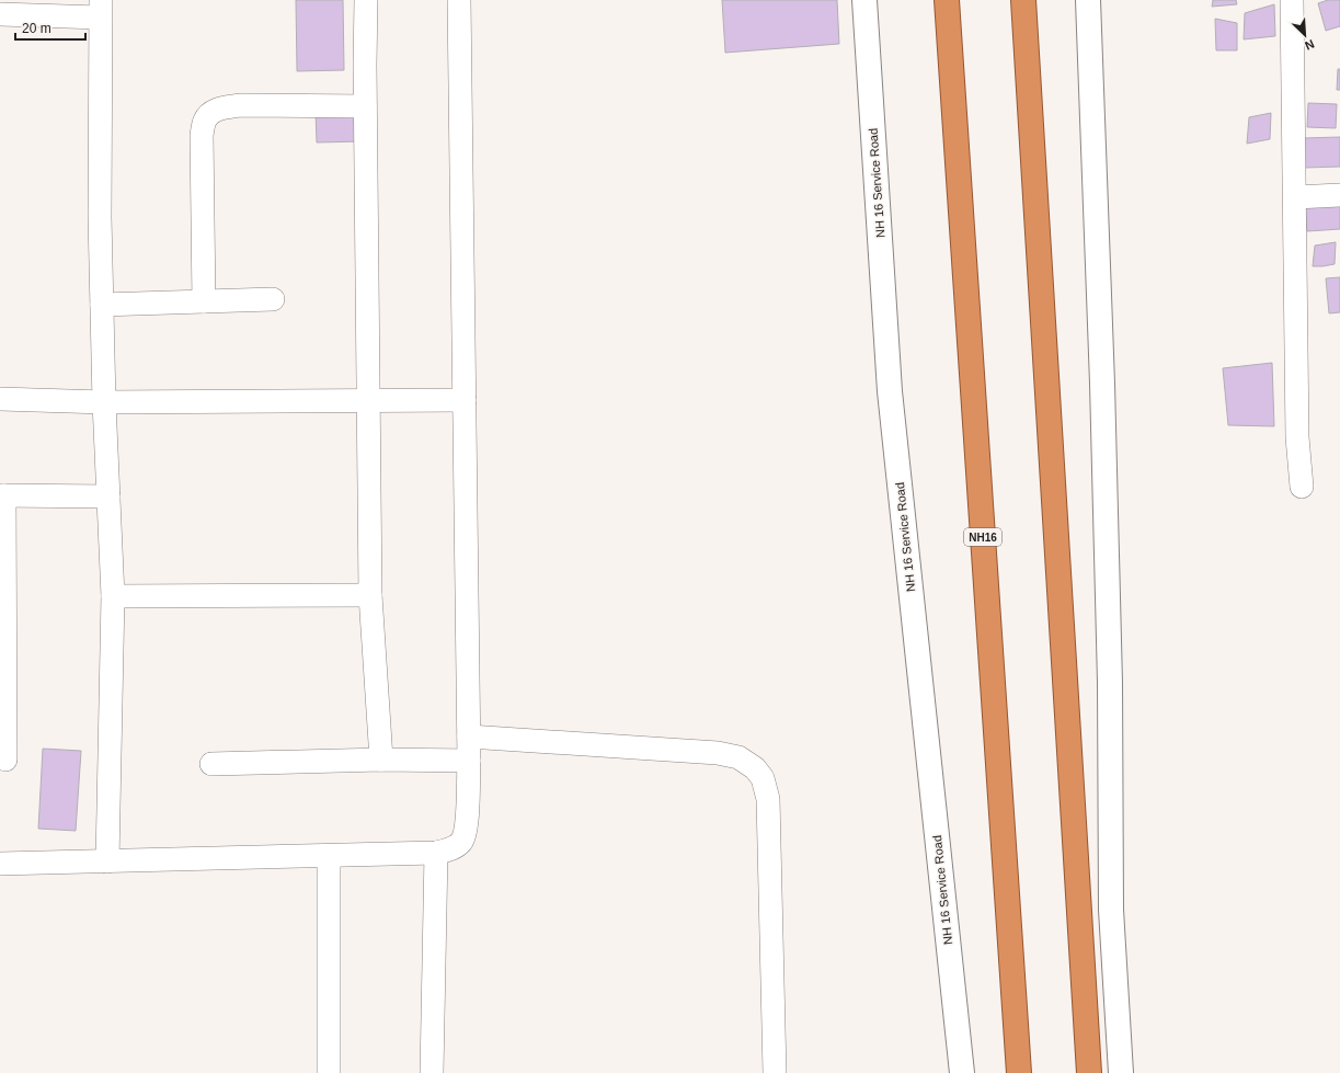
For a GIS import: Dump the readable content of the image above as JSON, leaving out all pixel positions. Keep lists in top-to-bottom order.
{
  "streets": {
    "highway": ["NH16"],
    "street": ["NH 16 Service Road"]
  },
  "scale_bar": "20 m",
  "north": "bottom right"
}
